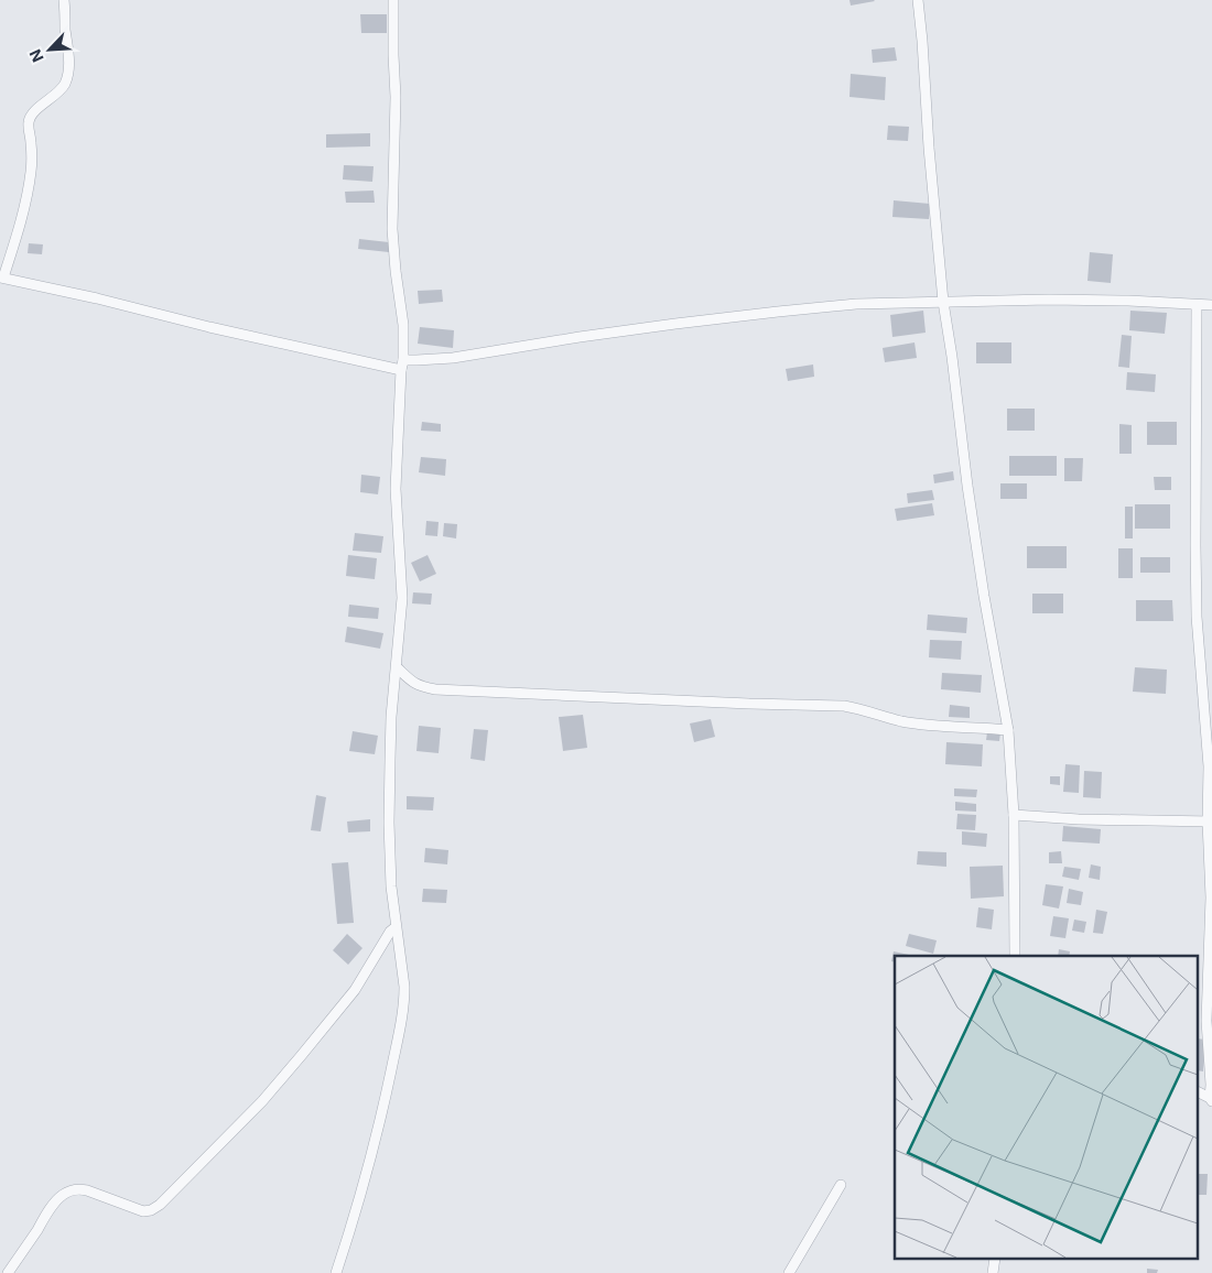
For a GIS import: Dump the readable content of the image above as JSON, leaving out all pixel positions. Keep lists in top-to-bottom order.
{
  "north": "bottom left"
}
